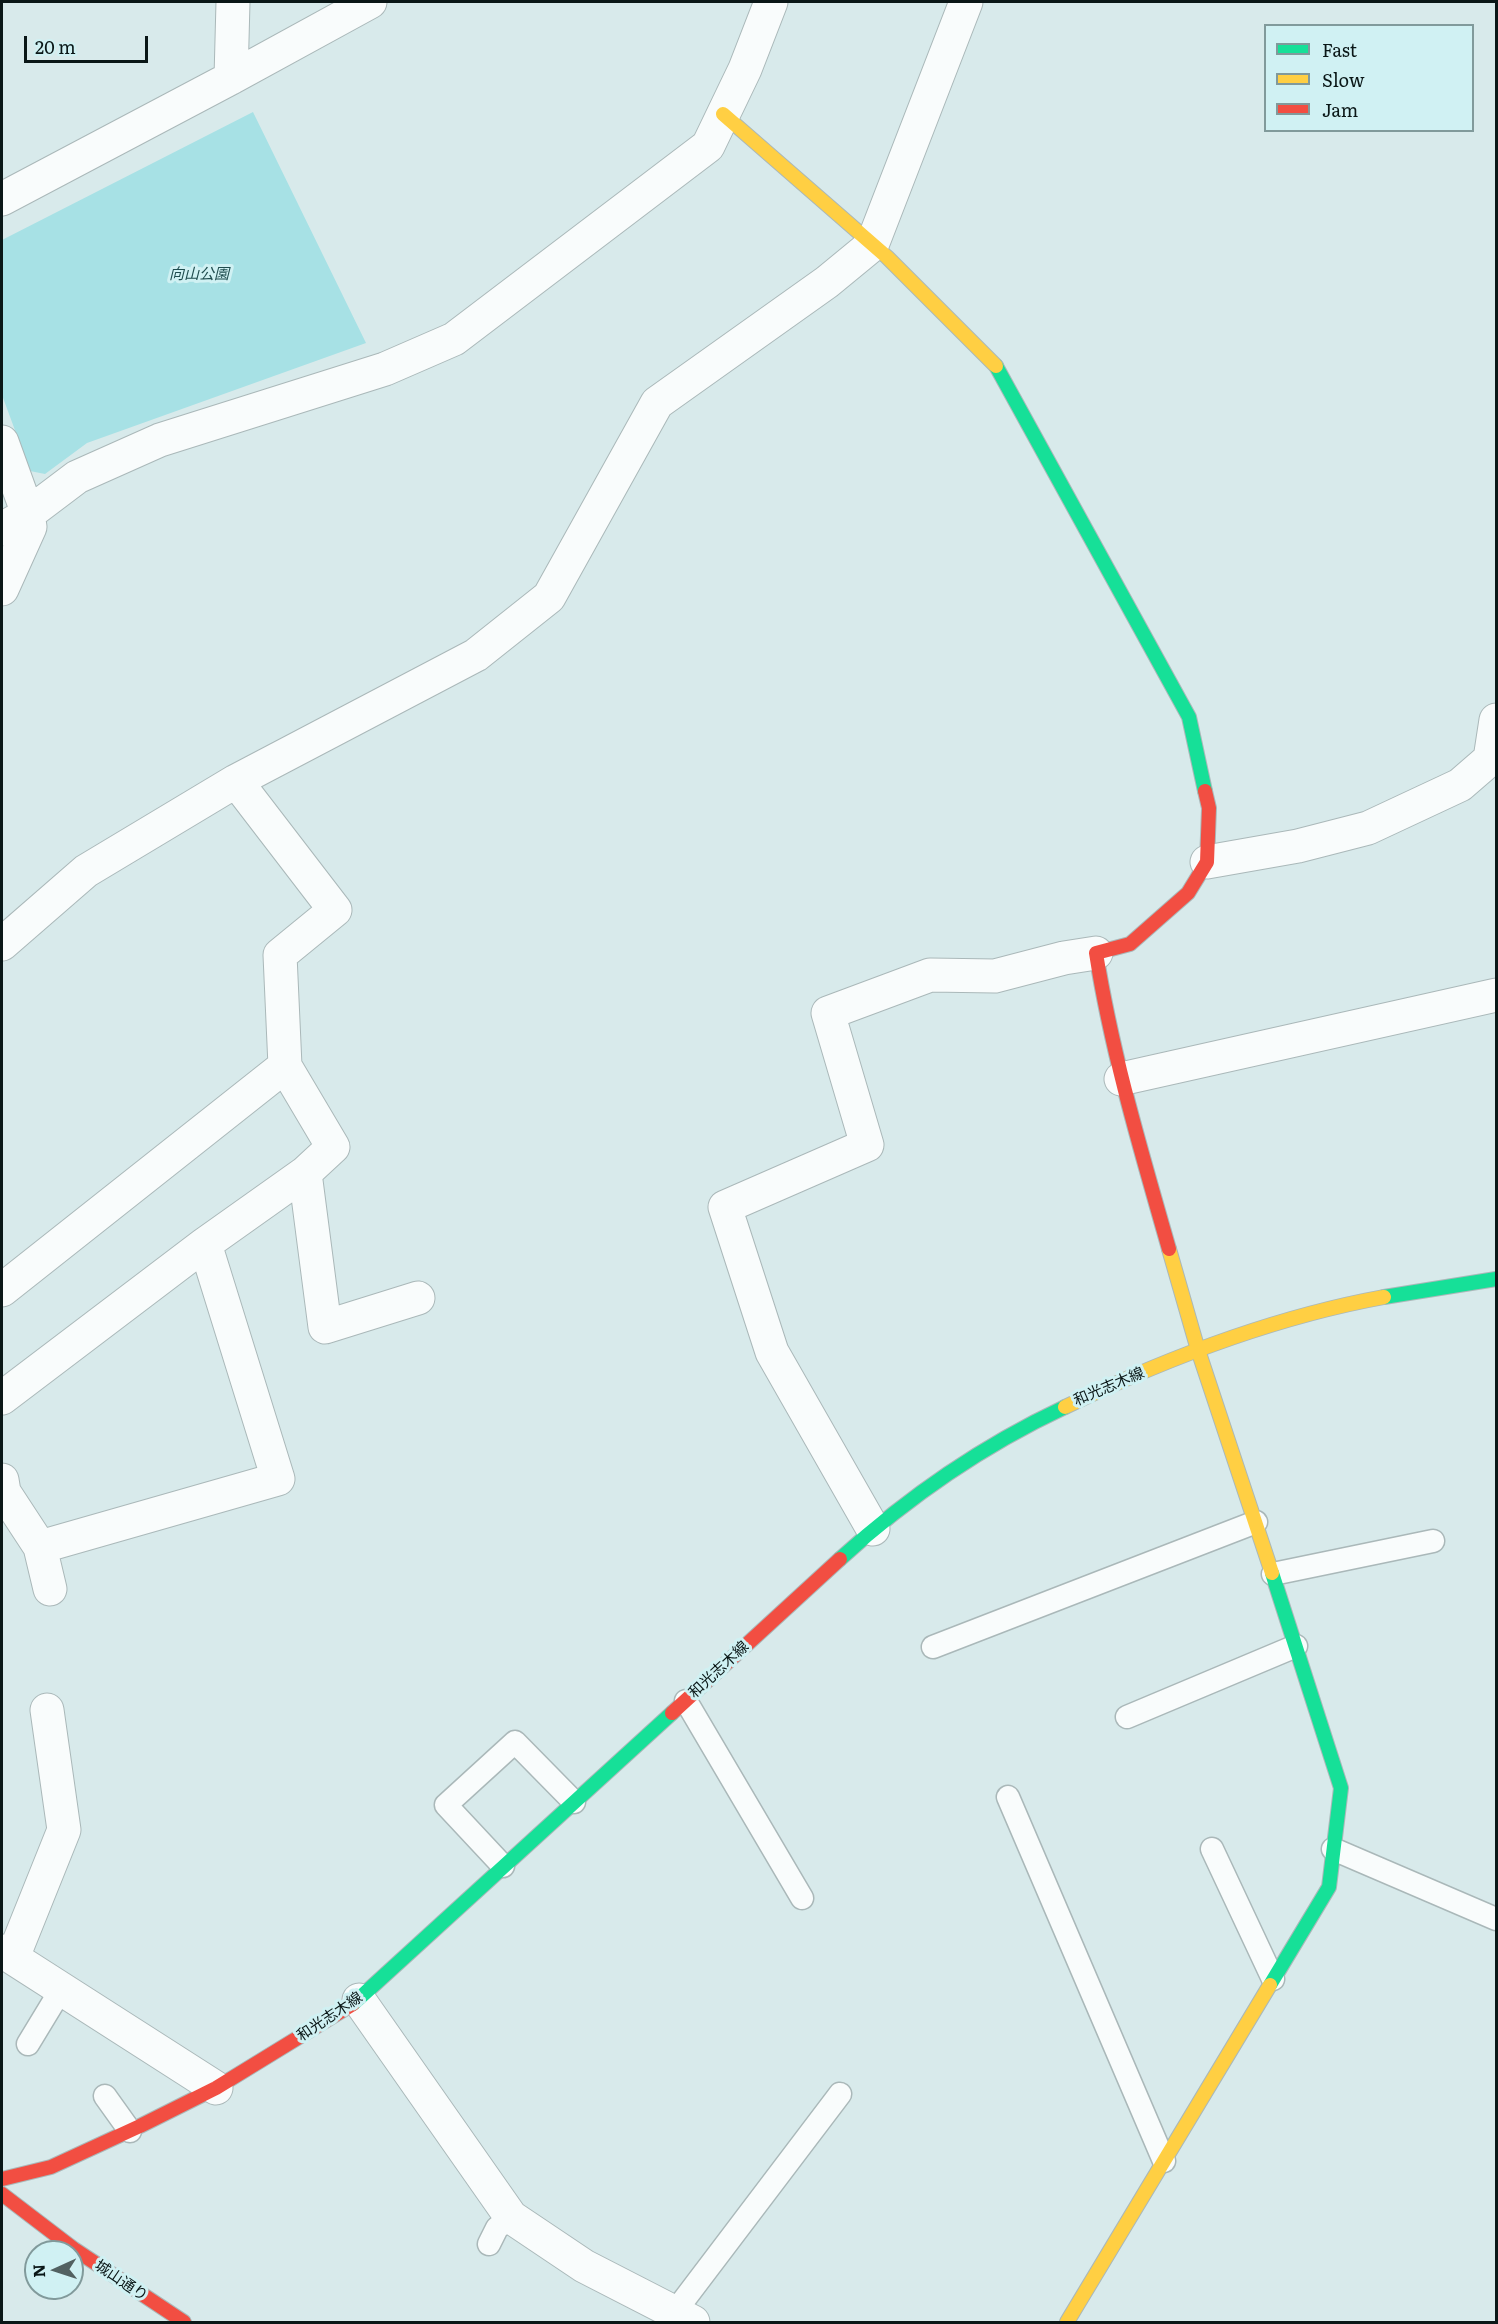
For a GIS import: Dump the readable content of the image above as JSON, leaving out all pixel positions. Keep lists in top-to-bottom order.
{
  "streets": {
    "street": ["和光志木線", "城山通り"]
  },
  "parks": ["向山公園"],
  "legend": ["Fast", "Slow", "Jam"],
  "scale_bar": "20 m",
  "north": "left"
}
